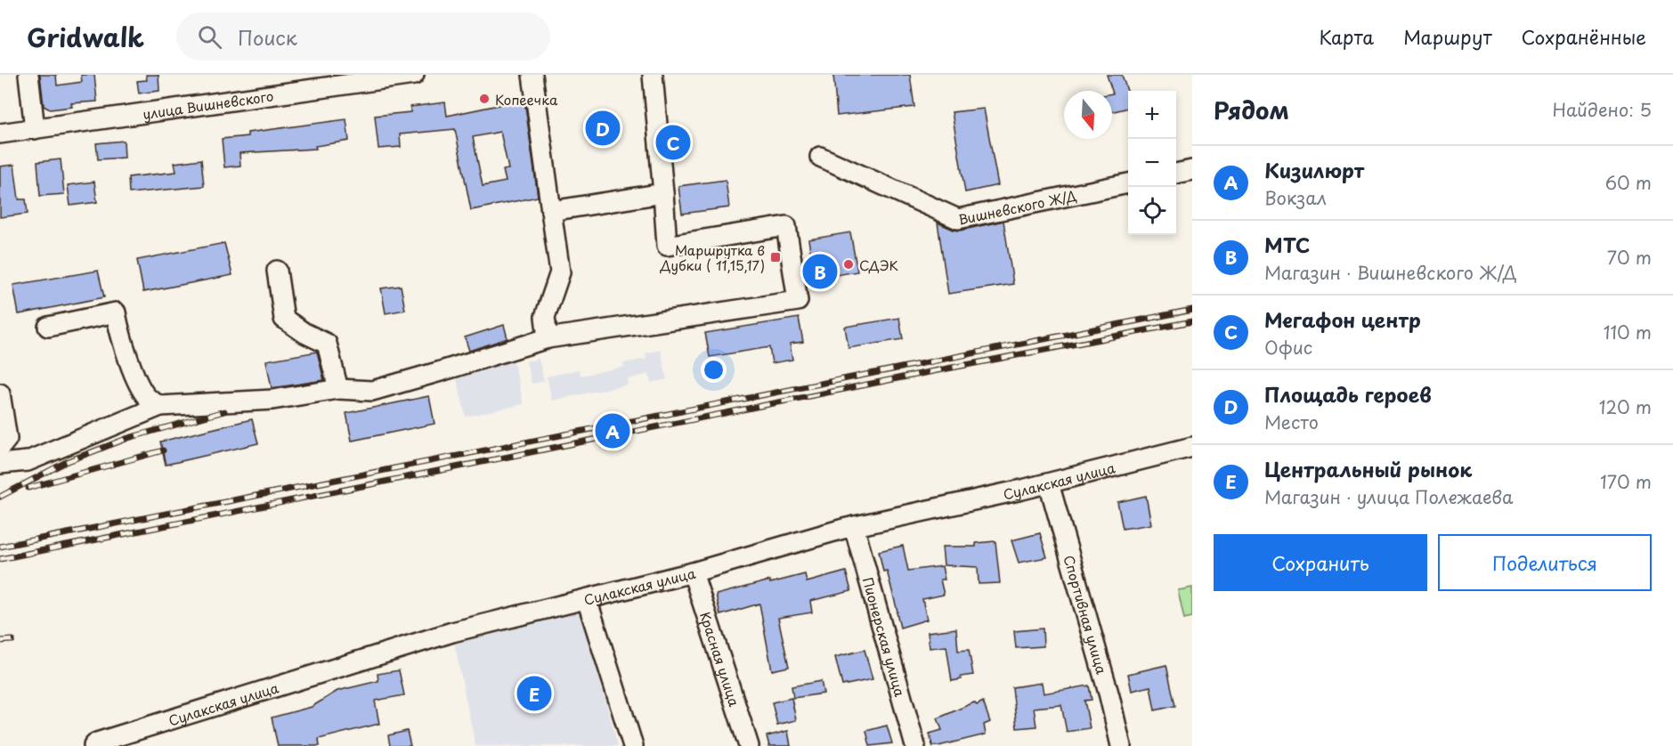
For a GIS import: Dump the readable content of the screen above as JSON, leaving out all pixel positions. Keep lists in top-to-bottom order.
{
  "streets": {
    "street": [
      "улица Вишневского",
      "Вишневского Ж/Д",
      "Сулакская улица",
      "Спортивная улица",
      "Пионерская улица",
      "Красная улица"
    ]
  },
  "crossings": [
    ["Сулакская улица", "Спортивная улица"],
    ["Сулакская улица", "Пионерская улица"],
    ["Сулакская улица", "Красная улица"]
  ],
  "places": {
    "other": ["Копеечка", "СДЭК"],
    "transit": ["Маршрутка в Дубки ( 11,15,17)"]
  },
  "north": "bottom",
  "page": {
    "header": "Gridwalk",
    "search": "Поиск",
    "nav": ["Карта", "Маршрут", "Сохранённые"],
    "heading": ["Рядом", "Найдено: 5"],
    "map_buttons": ["+", "−"],
    "pins": [
      "D",
      "C",
      "B",
      "A",
      "E"
    ],
    "list": [
      {
        "mark": "A",
        "name": "Кизилюрт",
        "note": "Вокзал",
        "value": "60 m"
      },
      {
        "mark": "B",
        "name": "МТС",
        "note": "Магазин · Вишневского Ж/Д",
        "value": "70 m"
      },
      {
        "mark": "C",
        "name": "Мегафон центр",
        "note": "Офис",
        "value": "110 m"
      },
      {
        "mark": "D",
        "name": "Площадь героев",
        "note": "Место",
        "value": "120 m"
      },
      {
        "mark": "E",
        "name": "Центральный рынок",
        "note": "Магазин · улица Полежаева",
        "value": "170 m"
      }
    ],
    "buttons": ["Сохранить", "Поделиться"]
  }
}
